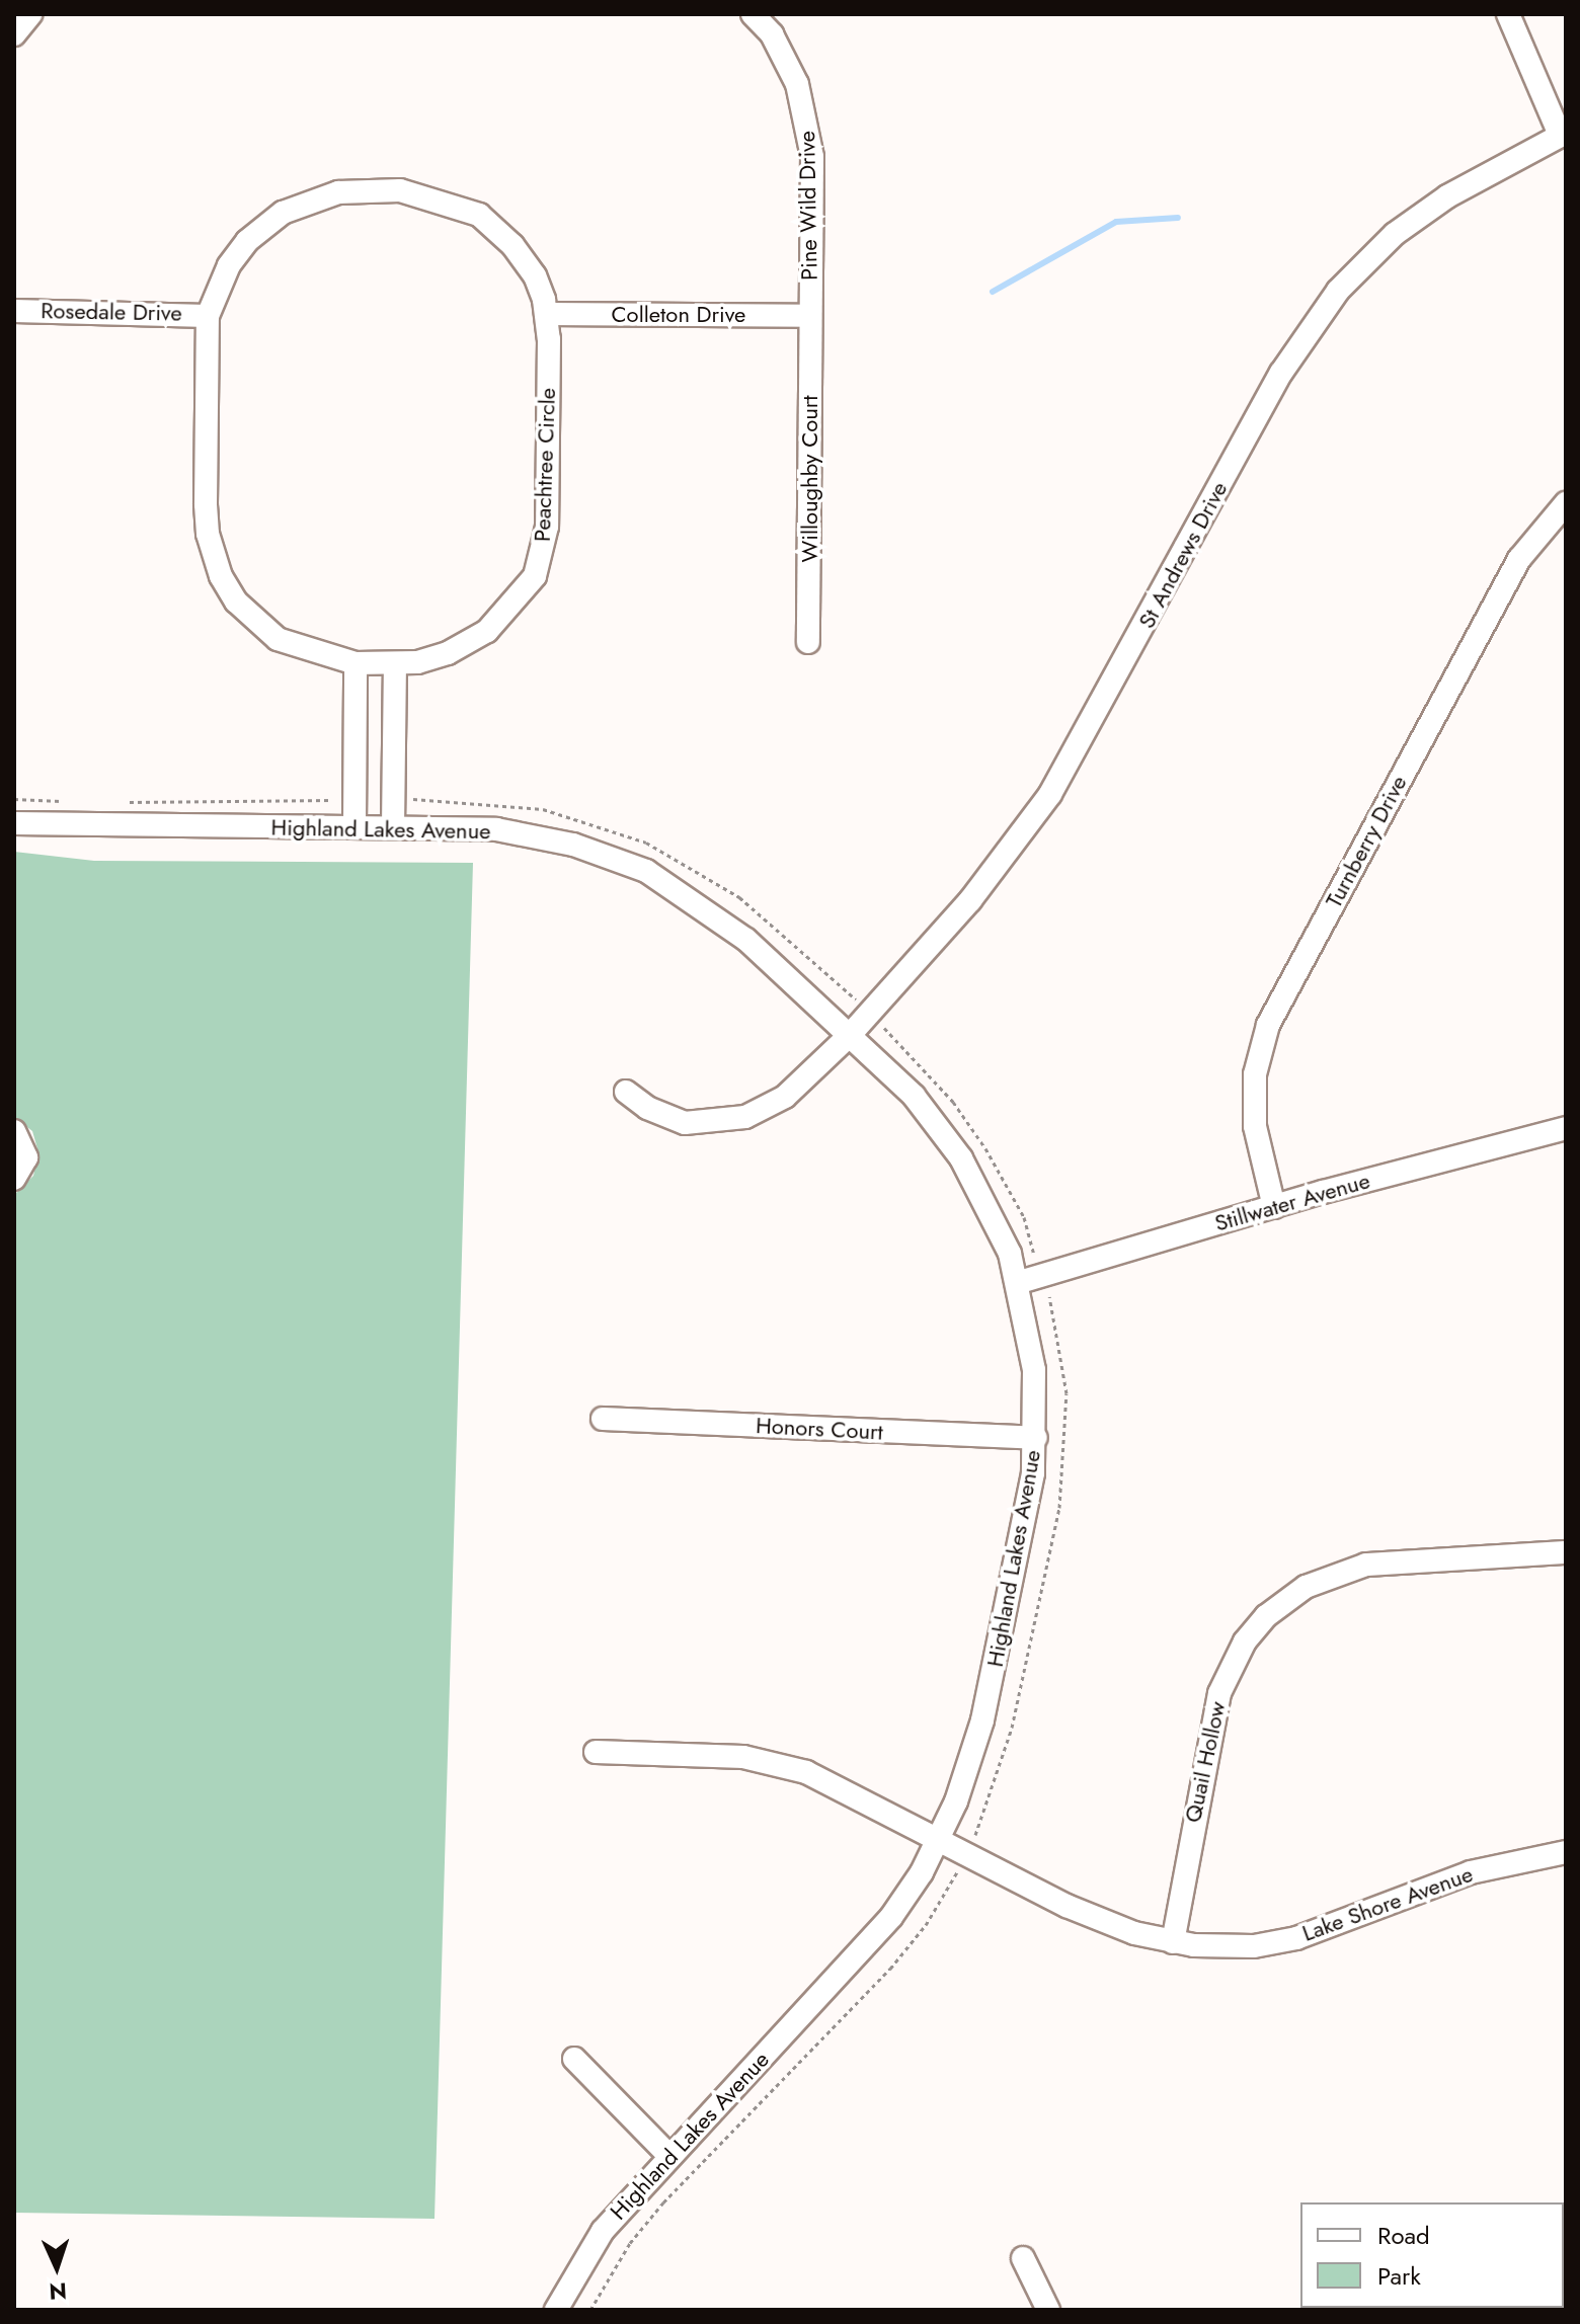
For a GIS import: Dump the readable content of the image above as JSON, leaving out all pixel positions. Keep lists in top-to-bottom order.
{
  "streets": {
    "street": [
      "Pine Wild Drive",
      "Rosedale Drive",
      "Colleton Drive",
      "Peachtree Circle",
      "Willoughby Court",
      "St Andrews Drive",
      "Highland Lakes Avenue",
      "Turnberry Drive",
      "Stillwater Avenue",
      "Honors Court",
      "Quail Hollow",
      "Lake Shore Avenue"
    ]
  },
  "crossings": [
    ["Pine Wild Drive", "Colleton Drive"],
    ["Pine Wild Drive", "Willoughby Court"],
    ["Rosedale Drive", "Peachtree Circle"],
    ["Colleton Drive", "Peachtree Circle"],
    ["Colleton Drive", "Willoughby Court"],
    ["St Andrews Drive", "Highland Lakes Avenue"],
    ["Highland Lakes Avenue", "Stillwater Avenue"],
    ["Highland Lakes Avenue", "Honors Court"],
    ["Highland Lakes Avenue", "Lake Shore Avenue"],
    ["Turnberry Drive", "Stillwater Avenue"],
    ["Quail Hollow", "Lake Shore Avenue"]
  ],
  "legend": ["Road", "Park"],
  "north": "bottom"
}
